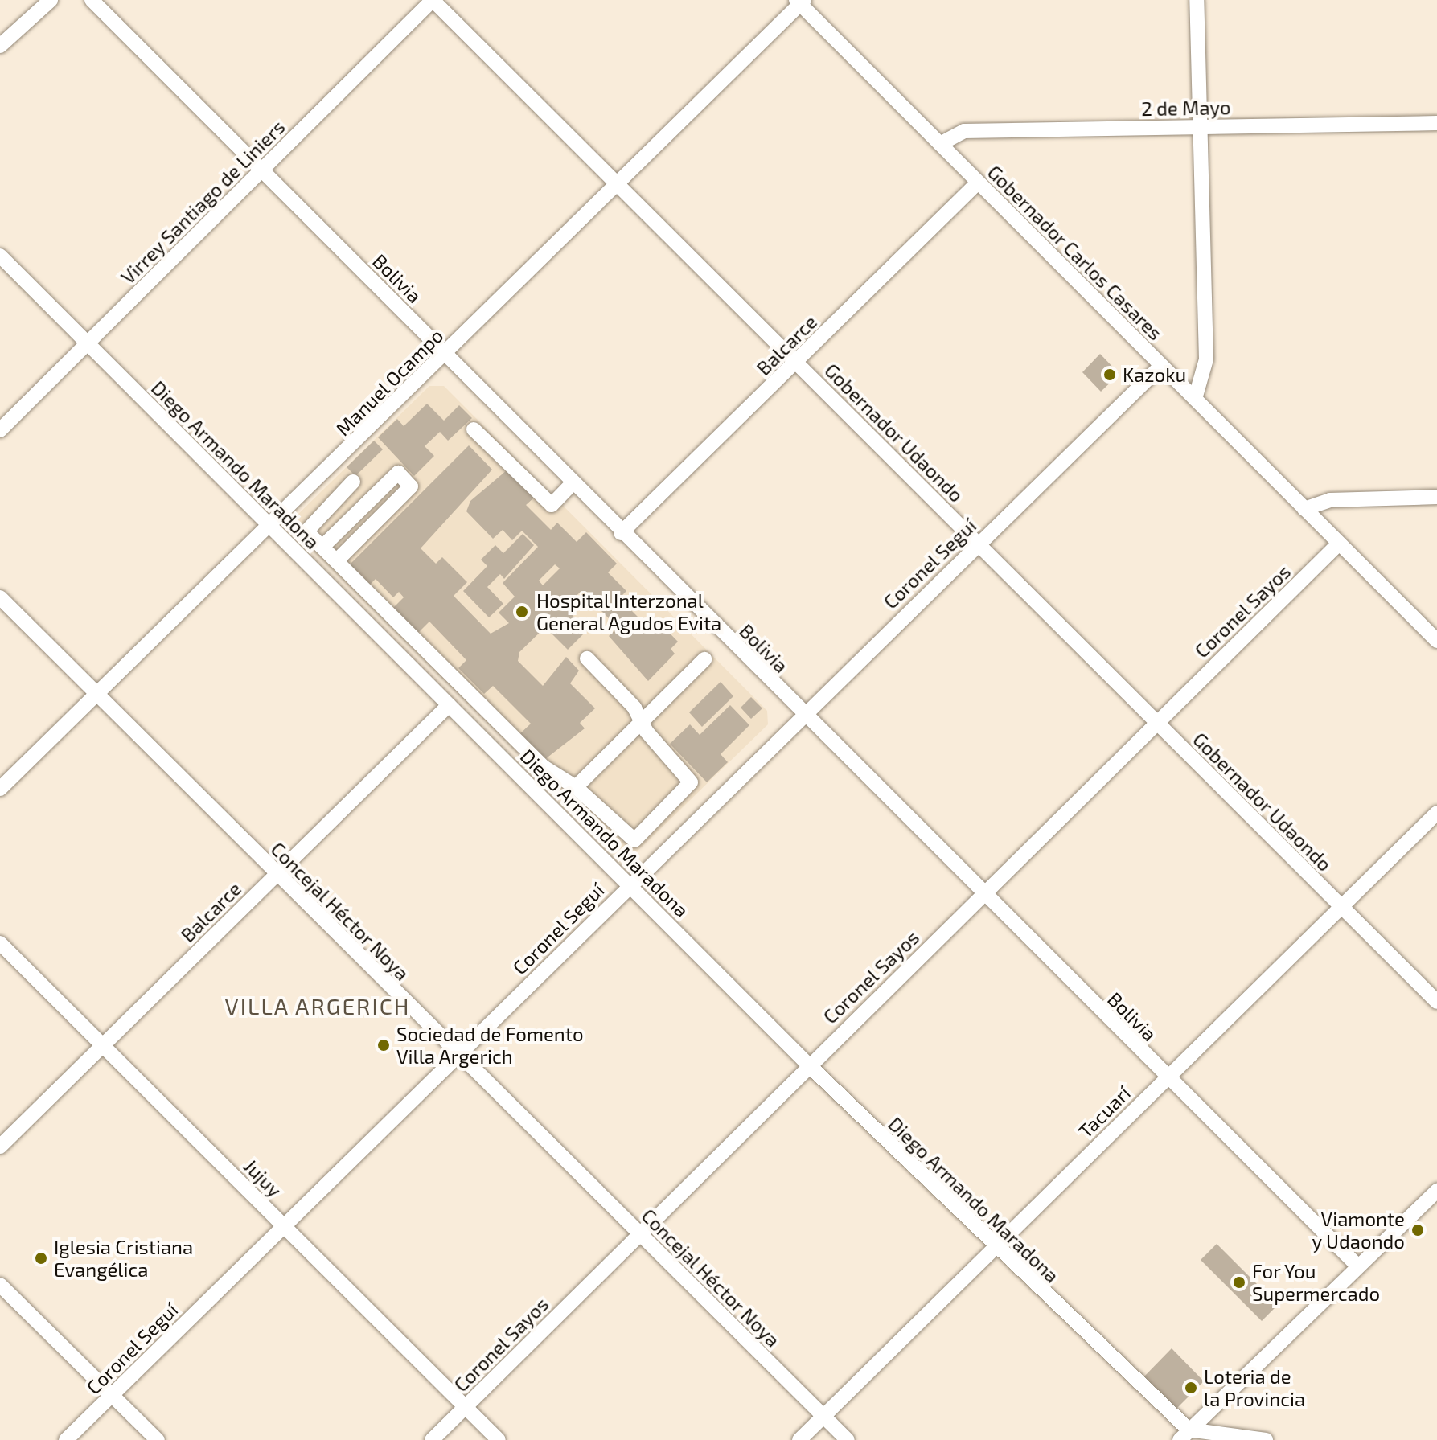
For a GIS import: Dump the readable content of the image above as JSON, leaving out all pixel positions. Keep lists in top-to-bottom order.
{
  "streets": {
    "street": [
      "2 de Mayo",
      "Virrey Santiago de Liniers",
      "Gobernador Carlos Casares",
      "Bolivia",
      "Balcarce",
      "Manuel Ocampo",
      "Gobernador Udaondo",
      "Diego Armando Maradona",
      "Coronel Seguí",
      "Coronel Sayos",
      "Concejal Héctor Noya",
      "Tacuarí",
      "Jujuy"
    ]
  },
  "crossings": [
    ["2 de Mayo", "Gobernador Carlos Casares"],
    ["Virrey Santiago de Liniers", "Bolivia"],
    ["Virrey Santiago de Liniers", "Gobernador Udaondo"],
    ["Virrey Santiago de Liniers", "Diego Armando Maradona"],
    ["Gobernador Carlos Casares", "Balcarce"],
    ["Gobernador Carlos Casares", "Manuel Ocampo"],
    ["Gobernador Carlos Casares", "Coronel Seguí"],
    ["Gobernador Carlos Casares", "Coronel Sayos"],
    ["Bolivia", "Balcarce"],
    ["Bolivia", "Manuel Ocampo"],
    ["Bolivia", "Coronel Seguí"],
    ["Bolivia", "Coronel Sayos"],
    ["Bolivia", "Tacuarí"],
    ["Balcarce", "Gobernador Udaondo"],
    ["Balcarce", "Diego Armando Maradona"],
    ["Balcarce", "Concejal Héctor Noya"],
    ["Balcarce", "Jujuy"],
    ["Manuel Ocampo", "Gobernador Udaondo"],
    ["Manuel Ocampo", "Diego Armando Maradona"],
    ["Manuel Ocampo", "Concejal Héctor Noya"],
    ["Gobernador Udaondo", "Coronel Seguí"],
    ["Gobernador Udaondo", "Coronel Sayos"],
    ["Gobernador Udaondo", "Tacuarí"],
    ["Diego Armando Maradona", "Coronel Seguí"],
    ["Diego Armando Maradona", "Coronel Sayos"],
    ["Diego Armando Maradona", "Tacuarí"],
    ["Coronel Seguí", "Concejal Héctor Noya"],
    ["Coronel Seguí", "Jujuy"],
    ["Coronel Sayos", "Concejal Héctor Noya"],
    ["Coronel Sayos", "Jujuy"],
    ["Concejal Héctor Noya", "Tacuarí"]
  ],
  "districts": ["VILLA ARGERICH"],
  "places": [
    "Kazoku",
    "Hospital Interzonal General Agudos Evita",
    "Sociedad de Fomento Villa Argerich",
    "Viamonte y Udaondo",
    "Iglesia Cristiana Evangélica",
    "For You Supermercado",
    "Loteria de la Provincia"
  ]
}
